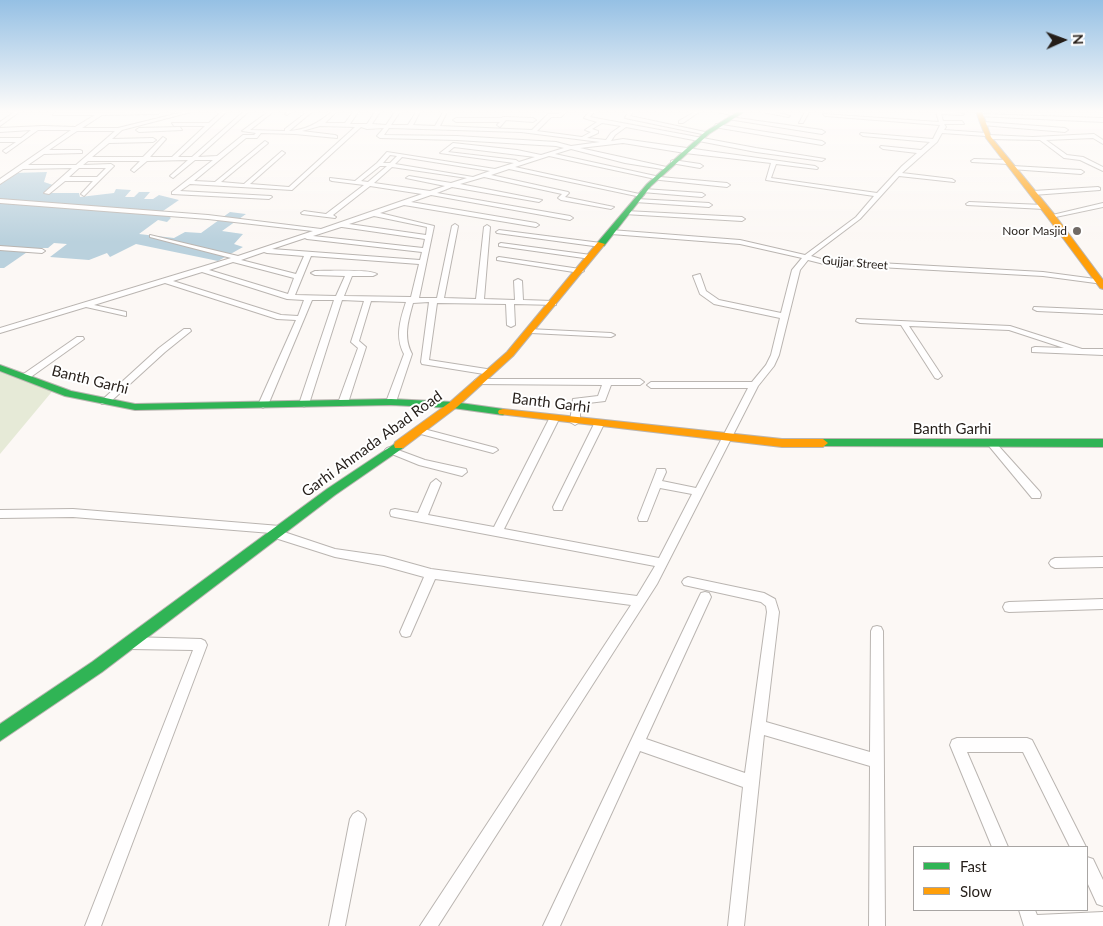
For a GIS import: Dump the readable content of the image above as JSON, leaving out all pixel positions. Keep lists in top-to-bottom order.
{
  "streets": {
    "street": ["Gujjar Street", "Banth Garhi", "Garhi Ahmada Abad Road"]
  },
  "crossings": [
    ["Gujjar Street", "Garhi Ahmada Abad Road"],
    ["Banth Garhi", "Garhi Ahmada Abad Road"]
  ],
  "places": ["Noor Masjid"],
  "legend": ["Fast", "Slow"],
  "north": "right"
}
